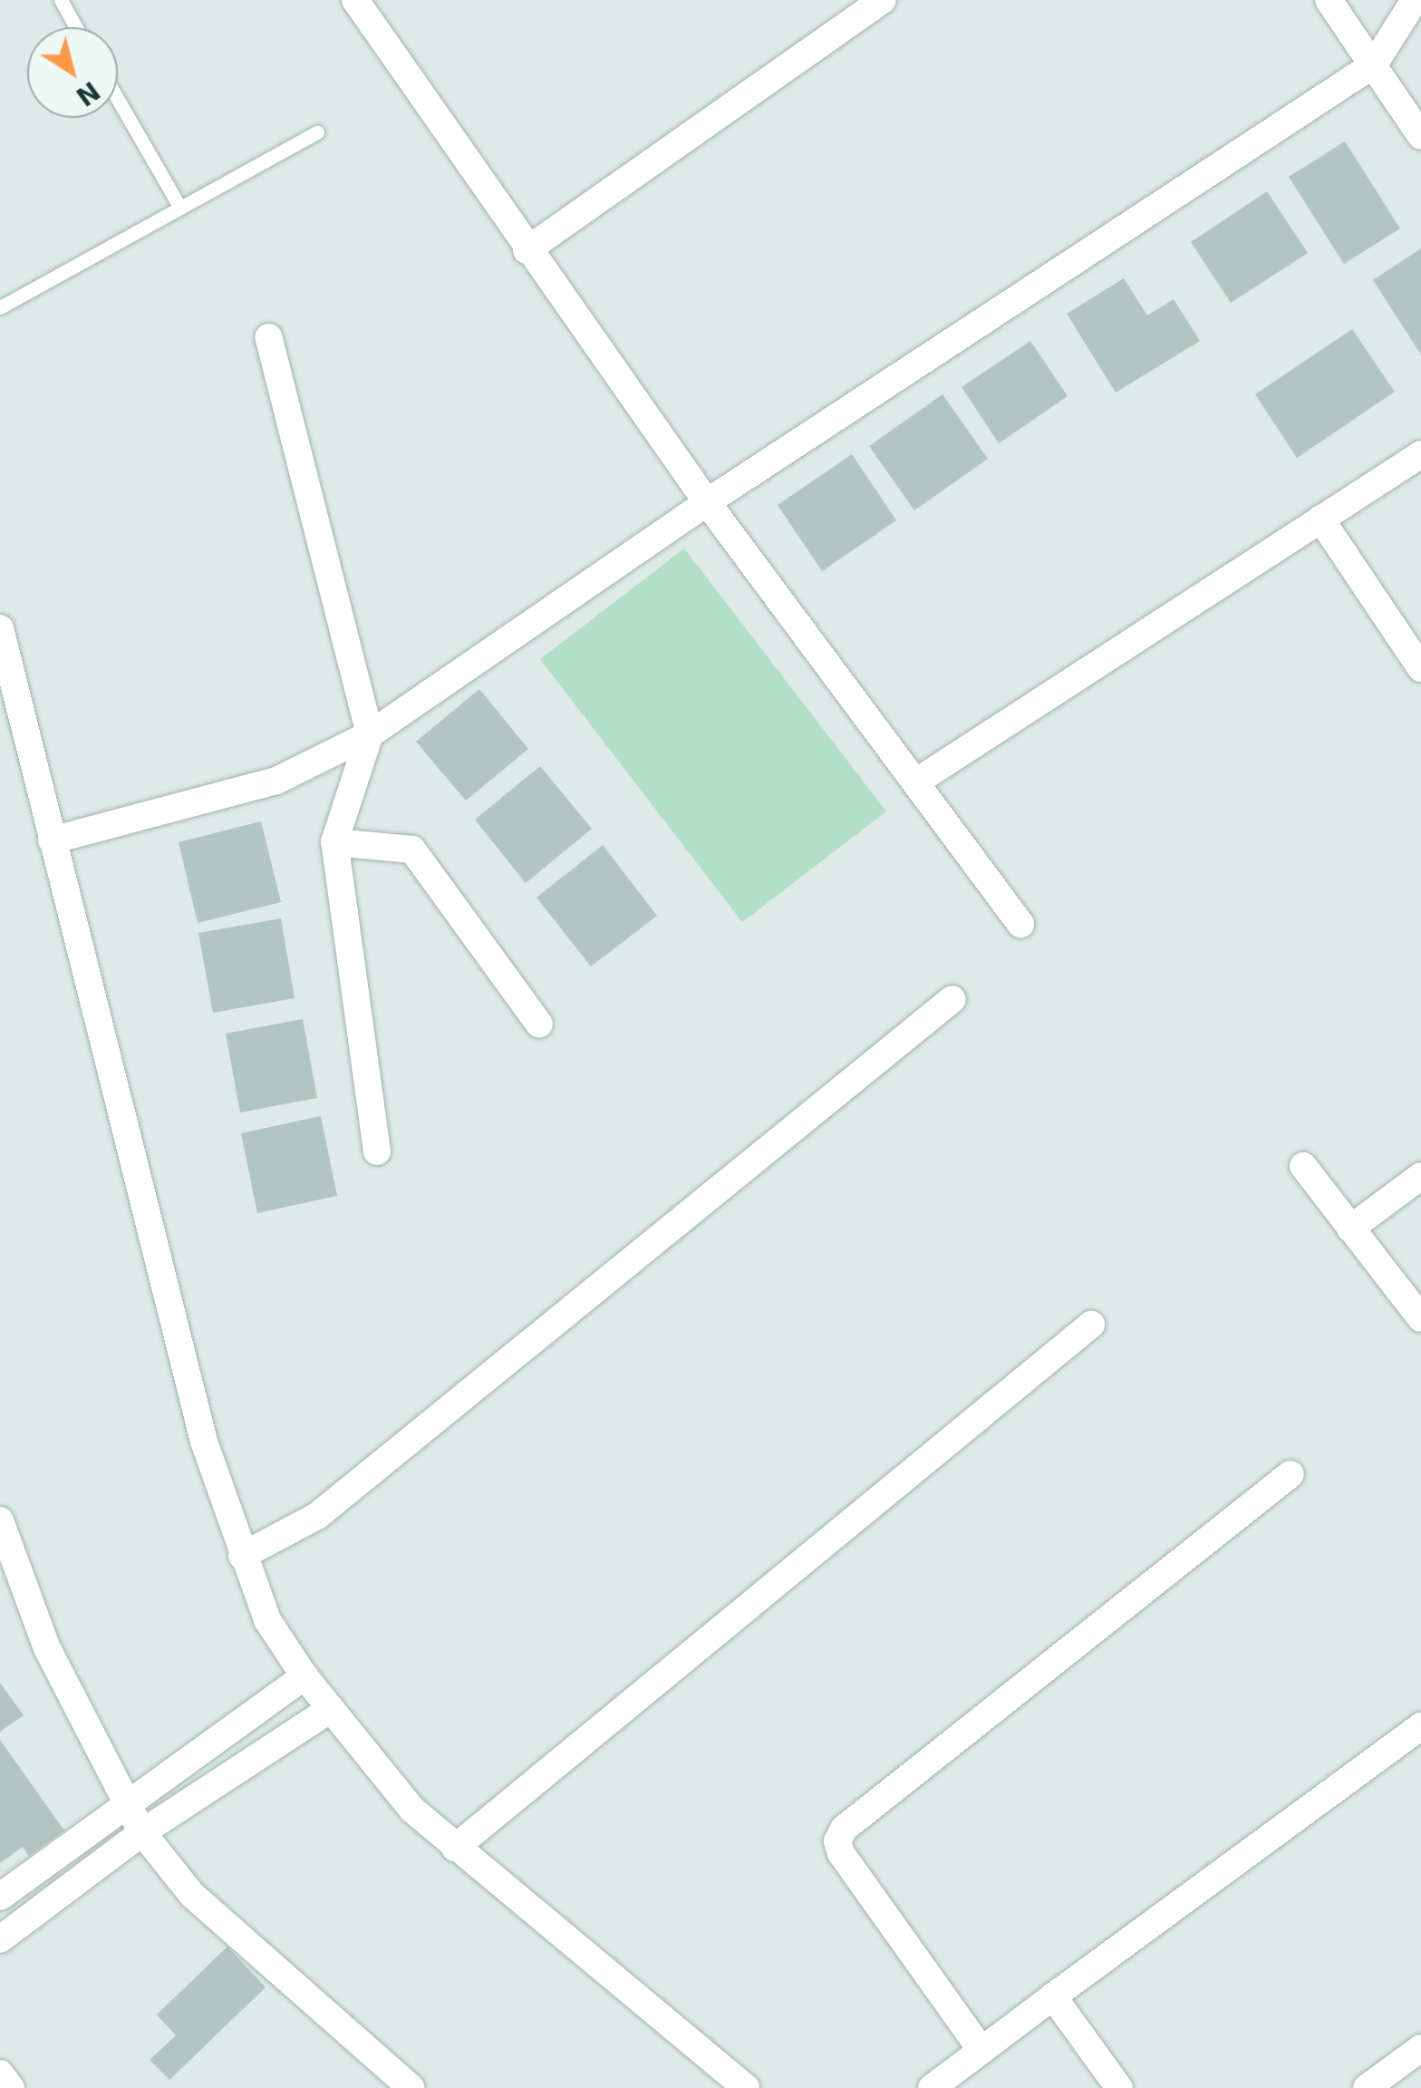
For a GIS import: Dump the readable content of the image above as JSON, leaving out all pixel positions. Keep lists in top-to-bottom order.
{
  "north": "bottom right"
}
